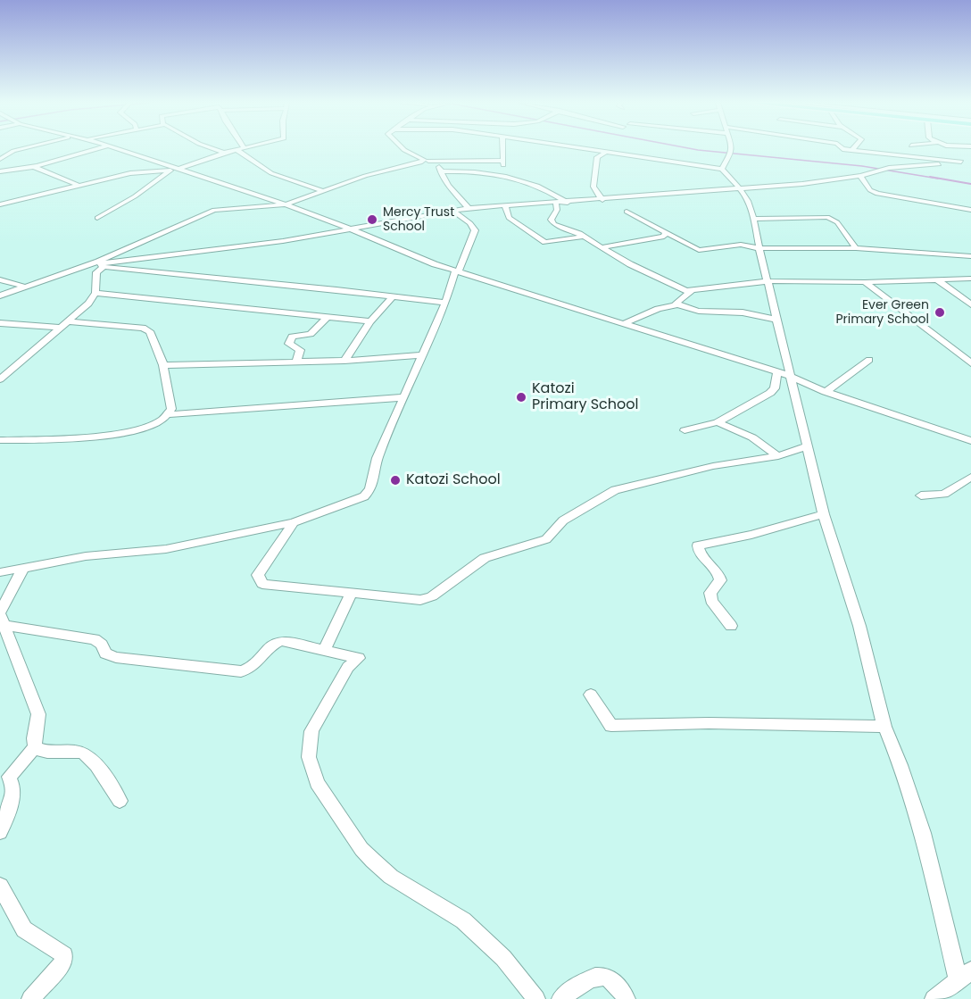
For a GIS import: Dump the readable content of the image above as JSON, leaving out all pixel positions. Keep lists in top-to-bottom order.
{
  "places": [
    "Mercy Trust School",
    "Ever Green Primary School",
    "Katozi Primary School",
    "Katozi School"
  ]
}
